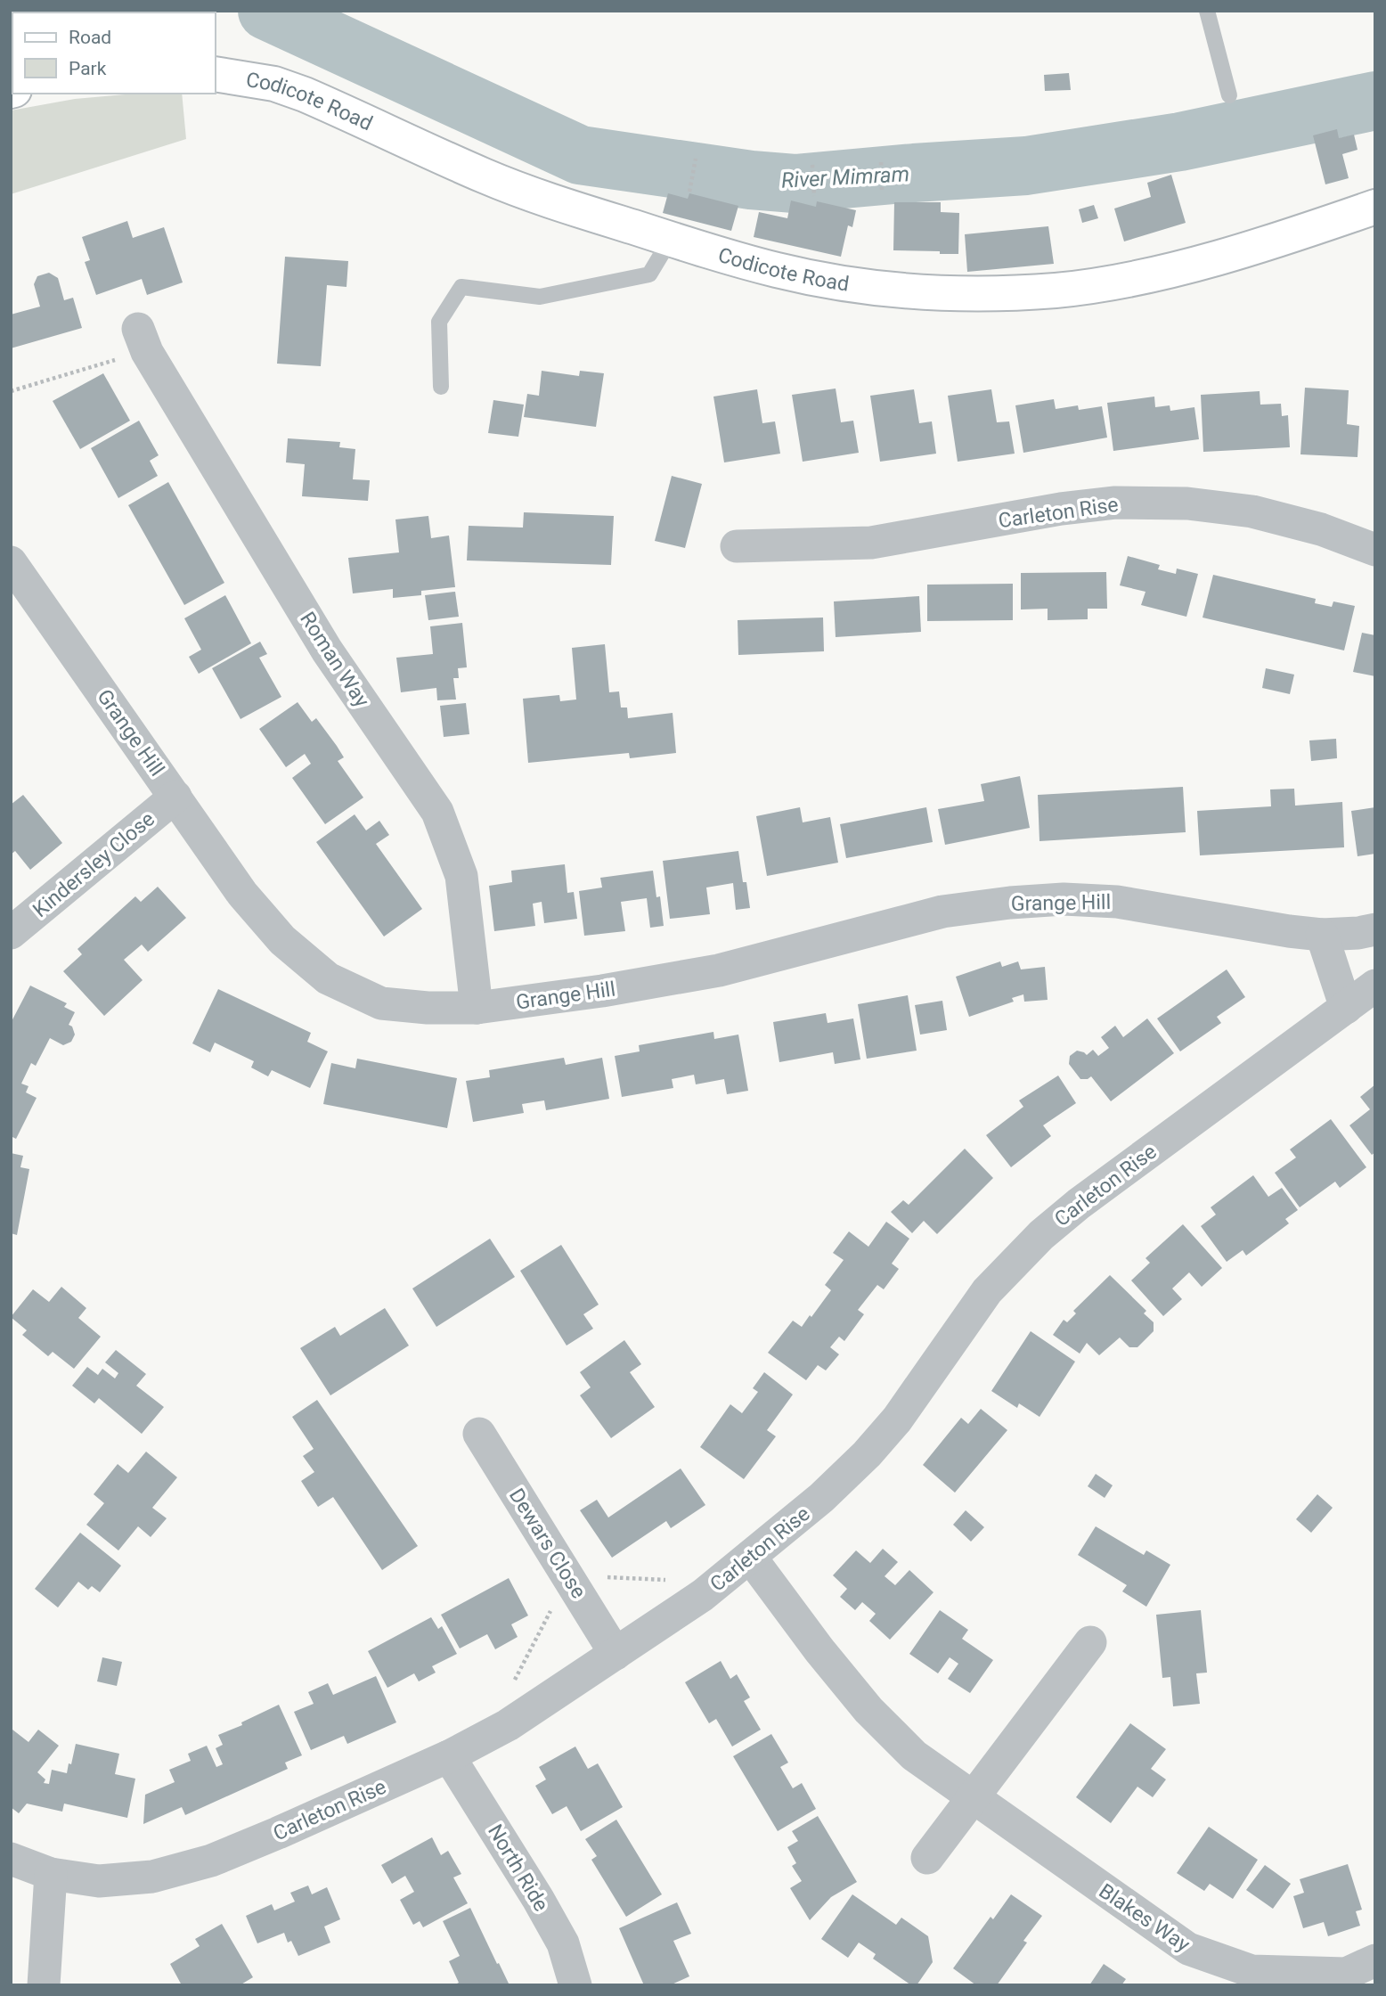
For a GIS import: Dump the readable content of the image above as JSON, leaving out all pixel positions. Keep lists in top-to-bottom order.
{
  "streets": {
    "main road": ["Codicote Road"],
    "street": [
      "Carleton Rise",
      "Roman Way",
      "Grange Hill",
      "Kindersley Close",
      "Dewars Close",
      "North Ride",
      "Blakes Way"
    ]
  },
  "crossings": [
    ["Carleton Rise", "Dewars Close"],
    ["Carleton Rise", "North Ride"],
    ["Carleton Rise", "Blakes Way"],
    ["Roman Way", "Grange Hill"],
    ["Grange Hill", "Kindersley Close"]
  ],
  "water": ["River Mimram"],
  "legend": ["Road", "Park"]
}
